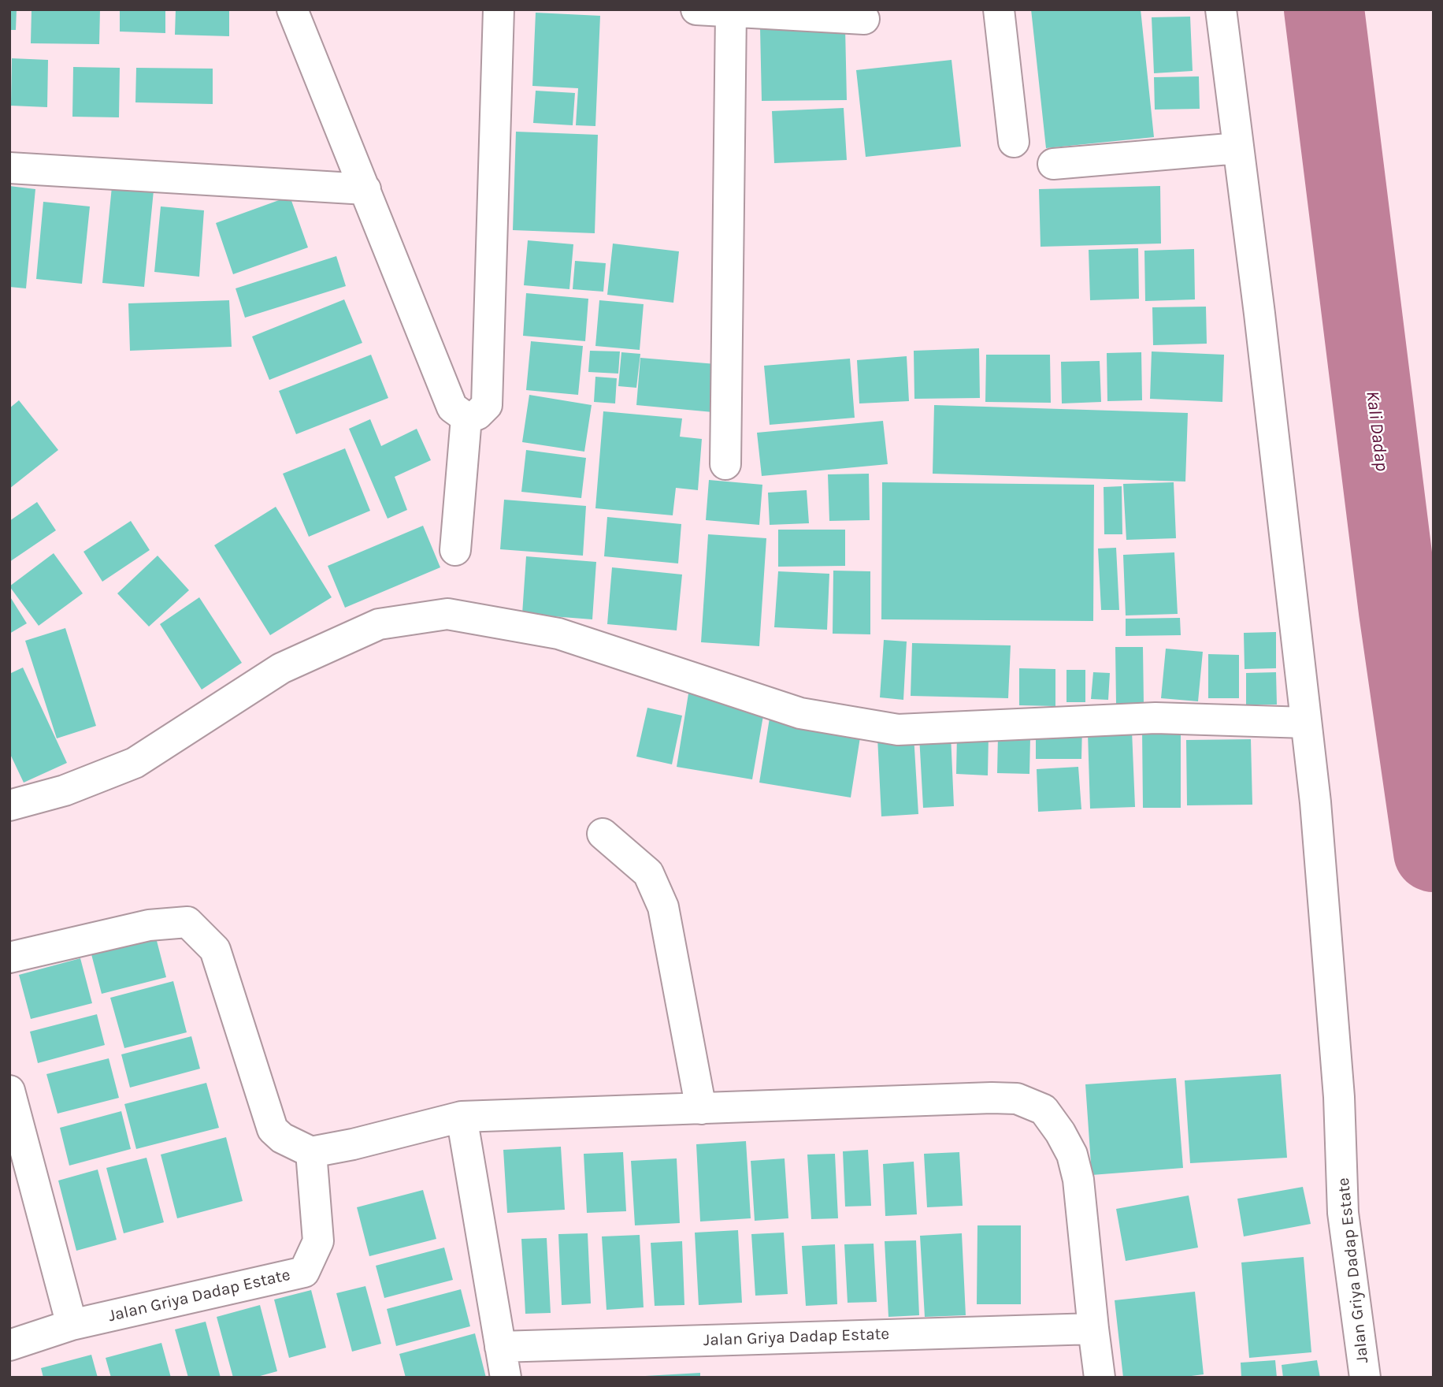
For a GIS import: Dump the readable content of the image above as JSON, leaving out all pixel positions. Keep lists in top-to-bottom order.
{
  "streets": {
    "street": ["Jalan Griya Dadap Estate"]
  },
  "water": ["Kali Dadap"]
}
